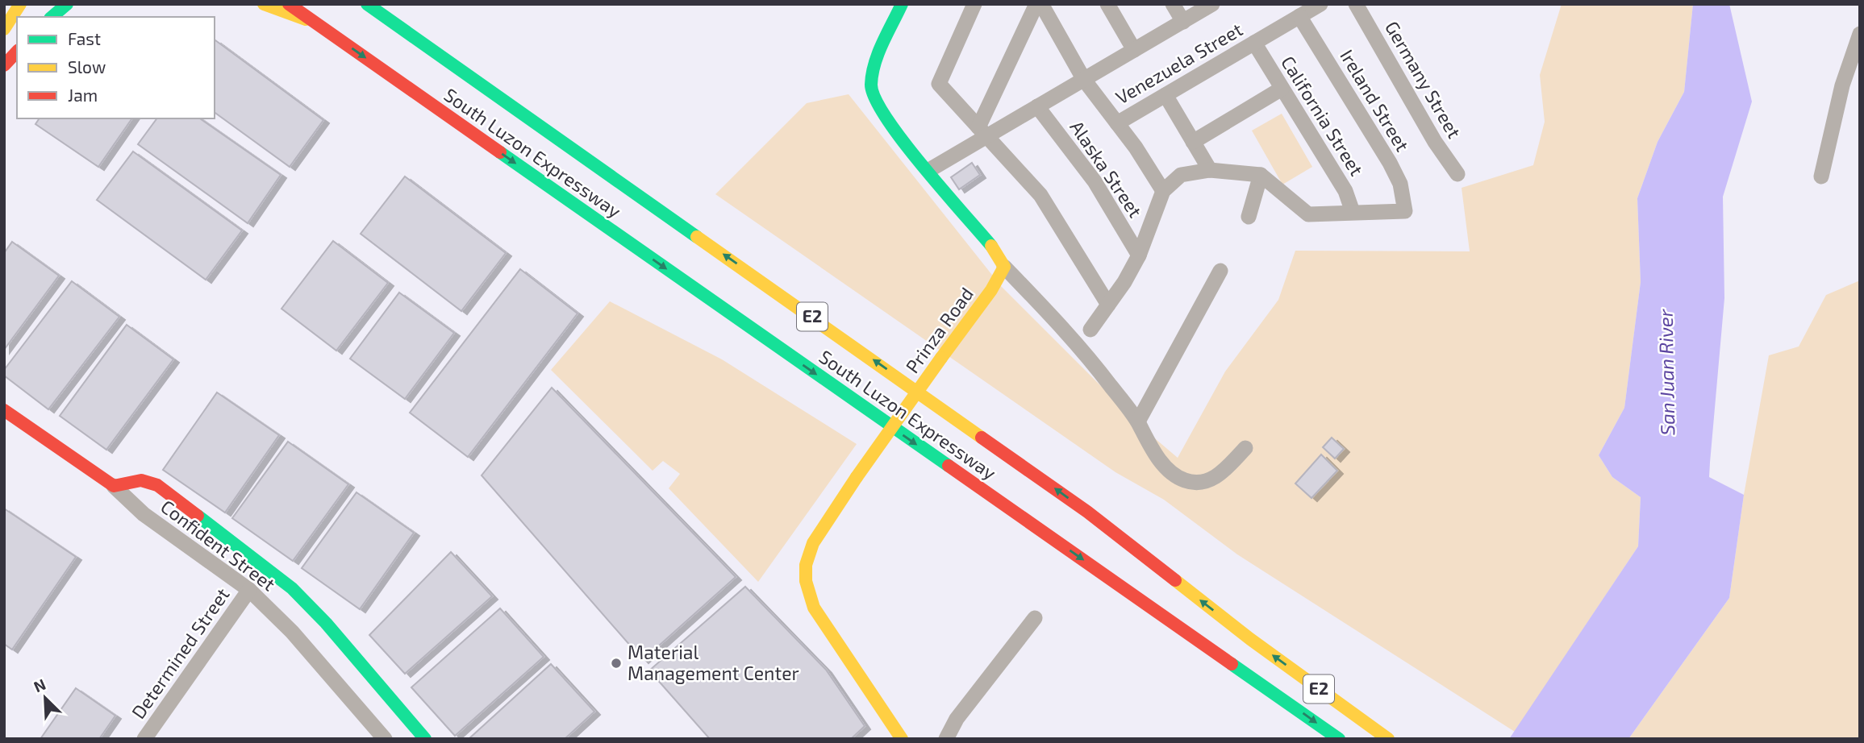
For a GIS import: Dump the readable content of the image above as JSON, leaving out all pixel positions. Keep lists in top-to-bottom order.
{
  "streets": {
    "main road": [
      "South Luzon Expressway",
      "E2",
      "Prinza Road",
      "Confident Street"
    ],
    "street": [
      "Venezuela Street",
      "Germany Street",
      "Ireland Street",
      "California Street",
      "Alaska Street",
      "Determined Street"
    ]
  },
  "crossings": [
    ["Venezuela Street", "Ireland Street"],
    ["Venezuela Street", "California Street"],
    ["Ireland Street", "California Street"],
    ["Confident Street", "Determined Street"]
  ],
  "water": ["San Juan River"],
  "places": ["Material Management Center"],
  "legend": ["Fast", "Slow", "Jam"],
  "north": "top left"
}
